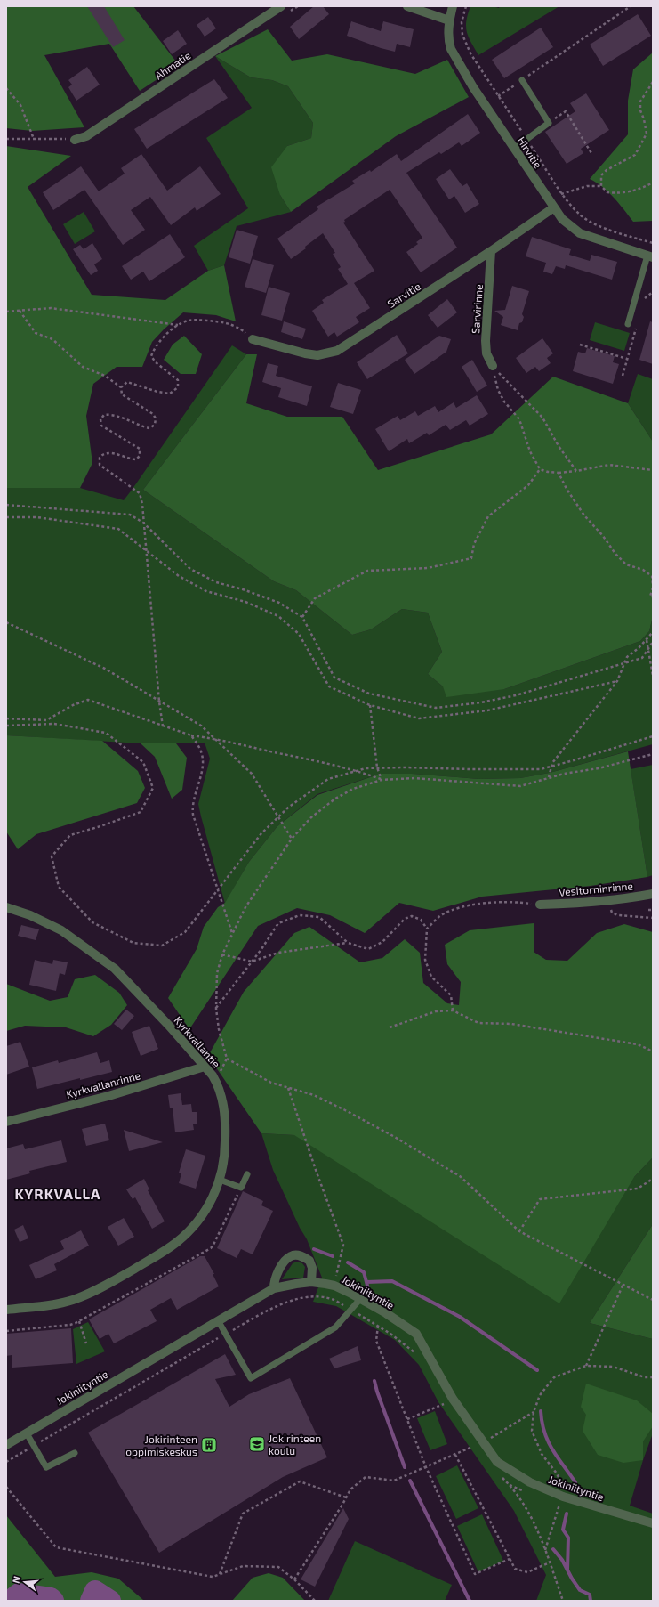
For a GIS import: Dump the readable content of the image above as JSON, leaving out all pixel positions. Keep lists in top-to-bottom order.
{
  "streets": {
    "street": [
      "Ahmatie",
      "Hirvitie",
      "Sarvitie",
      "Sarvirinne",
      "Vesitorninrinne",
      "Kyrkvallantie",
      "Kyrkvallanrinne",
      "Jokiniityntie"
    ]
  },
  "crossings": [
    ["Hirvitie", "Sarvitie"],
    ["Sarvitie", "Sarvirinne"],
    ["Kyrkvallantie", "Kyrkvallanrinne"]
  ],
  "districts": ["KYRKVALLA"],
  "places": {
    "school or university": ["Jokirinteen koulu"],
    "building": ["Jokirinteen oppimiskeskus"]
  },
  "north": "left"
}
